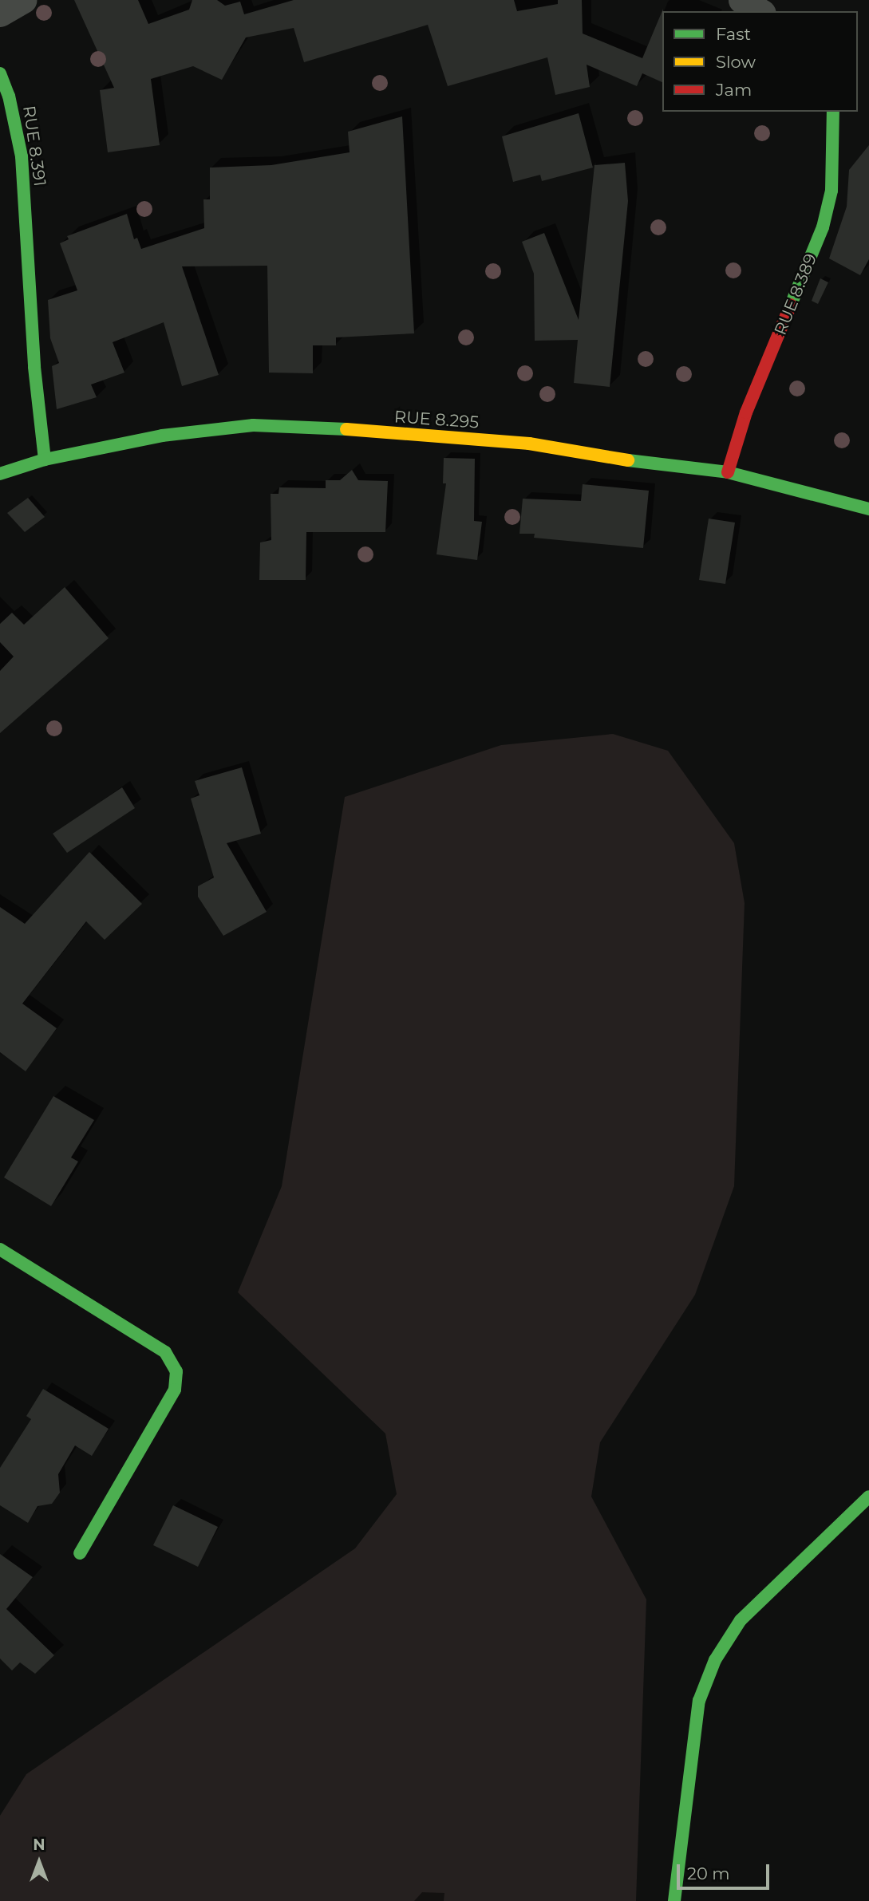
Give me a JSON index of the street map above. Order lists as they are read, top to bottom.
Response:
{
  "streets": {
    "street": ["RUE 8.391", "RUE 8.389", "RUE 8.295"]
  },
  "crossings": [
    ["RUE 8.391", "RUE 8.295"],
    ["RUE 8.389", "RUE 8.295"]
  ],
  "legend": ["Fast", "Slow", "Jam"],
  "scale_bar": "20 m",
  "north": "top"
}
